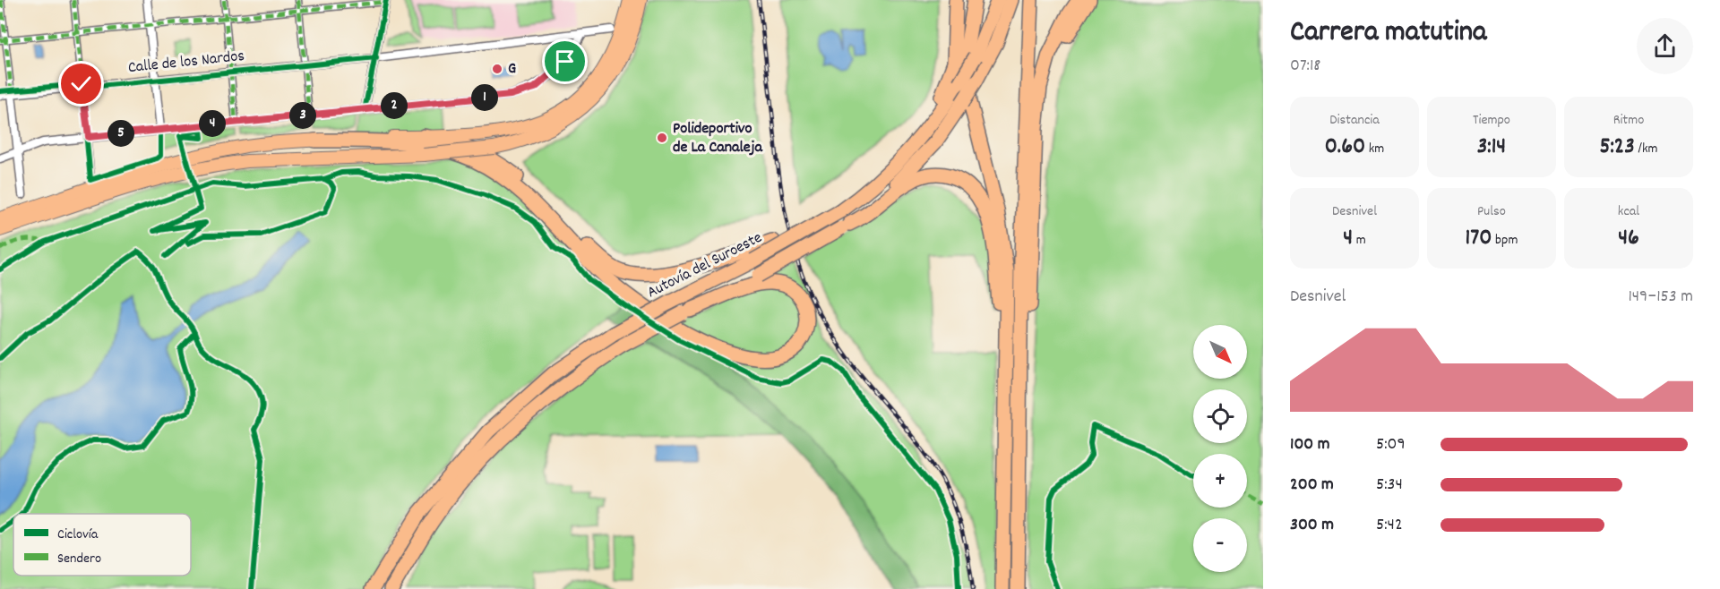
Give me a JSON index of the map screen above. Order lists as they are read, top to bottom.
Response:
{
  "streets": {
    "highway": ["Autovía del Suroeste"],
    "street": ["Calle de los Nardos"]
  },
  "places": ["G", "Polideportivo de La Canaleja"],
  "legend": ["Ciclovía", "Sendero"],
  "north": "bottom right",
  "page": {
    "heading": ["Carrera matutina", "07:18"],
    "pins": [
      "1",
      "2",
      "3",
      "4",
      "5"
    ],
    "stats": [
      ["Distancia", "0.60 km"],
      ["Tiempo", "3:14"],
      ["Ritmo", "5:23 /km"],
      ["Desnivel", "4 m"],
      ["Pulso", "170 bpm"],
      ["kcal", "46"]
    ],
    "chart": ["Desnivel", "149–153 m"],
    "map_buttons": ["+", "−"],
    "list": [
      {
        "name": "100 m",
        "note": "5:09"
      },
      {
        "name": "200 m",
        "note": "5:34"
      },
      {
        "name": "300 m",
        "note": "5:42"
      }
    ]
  }
}
